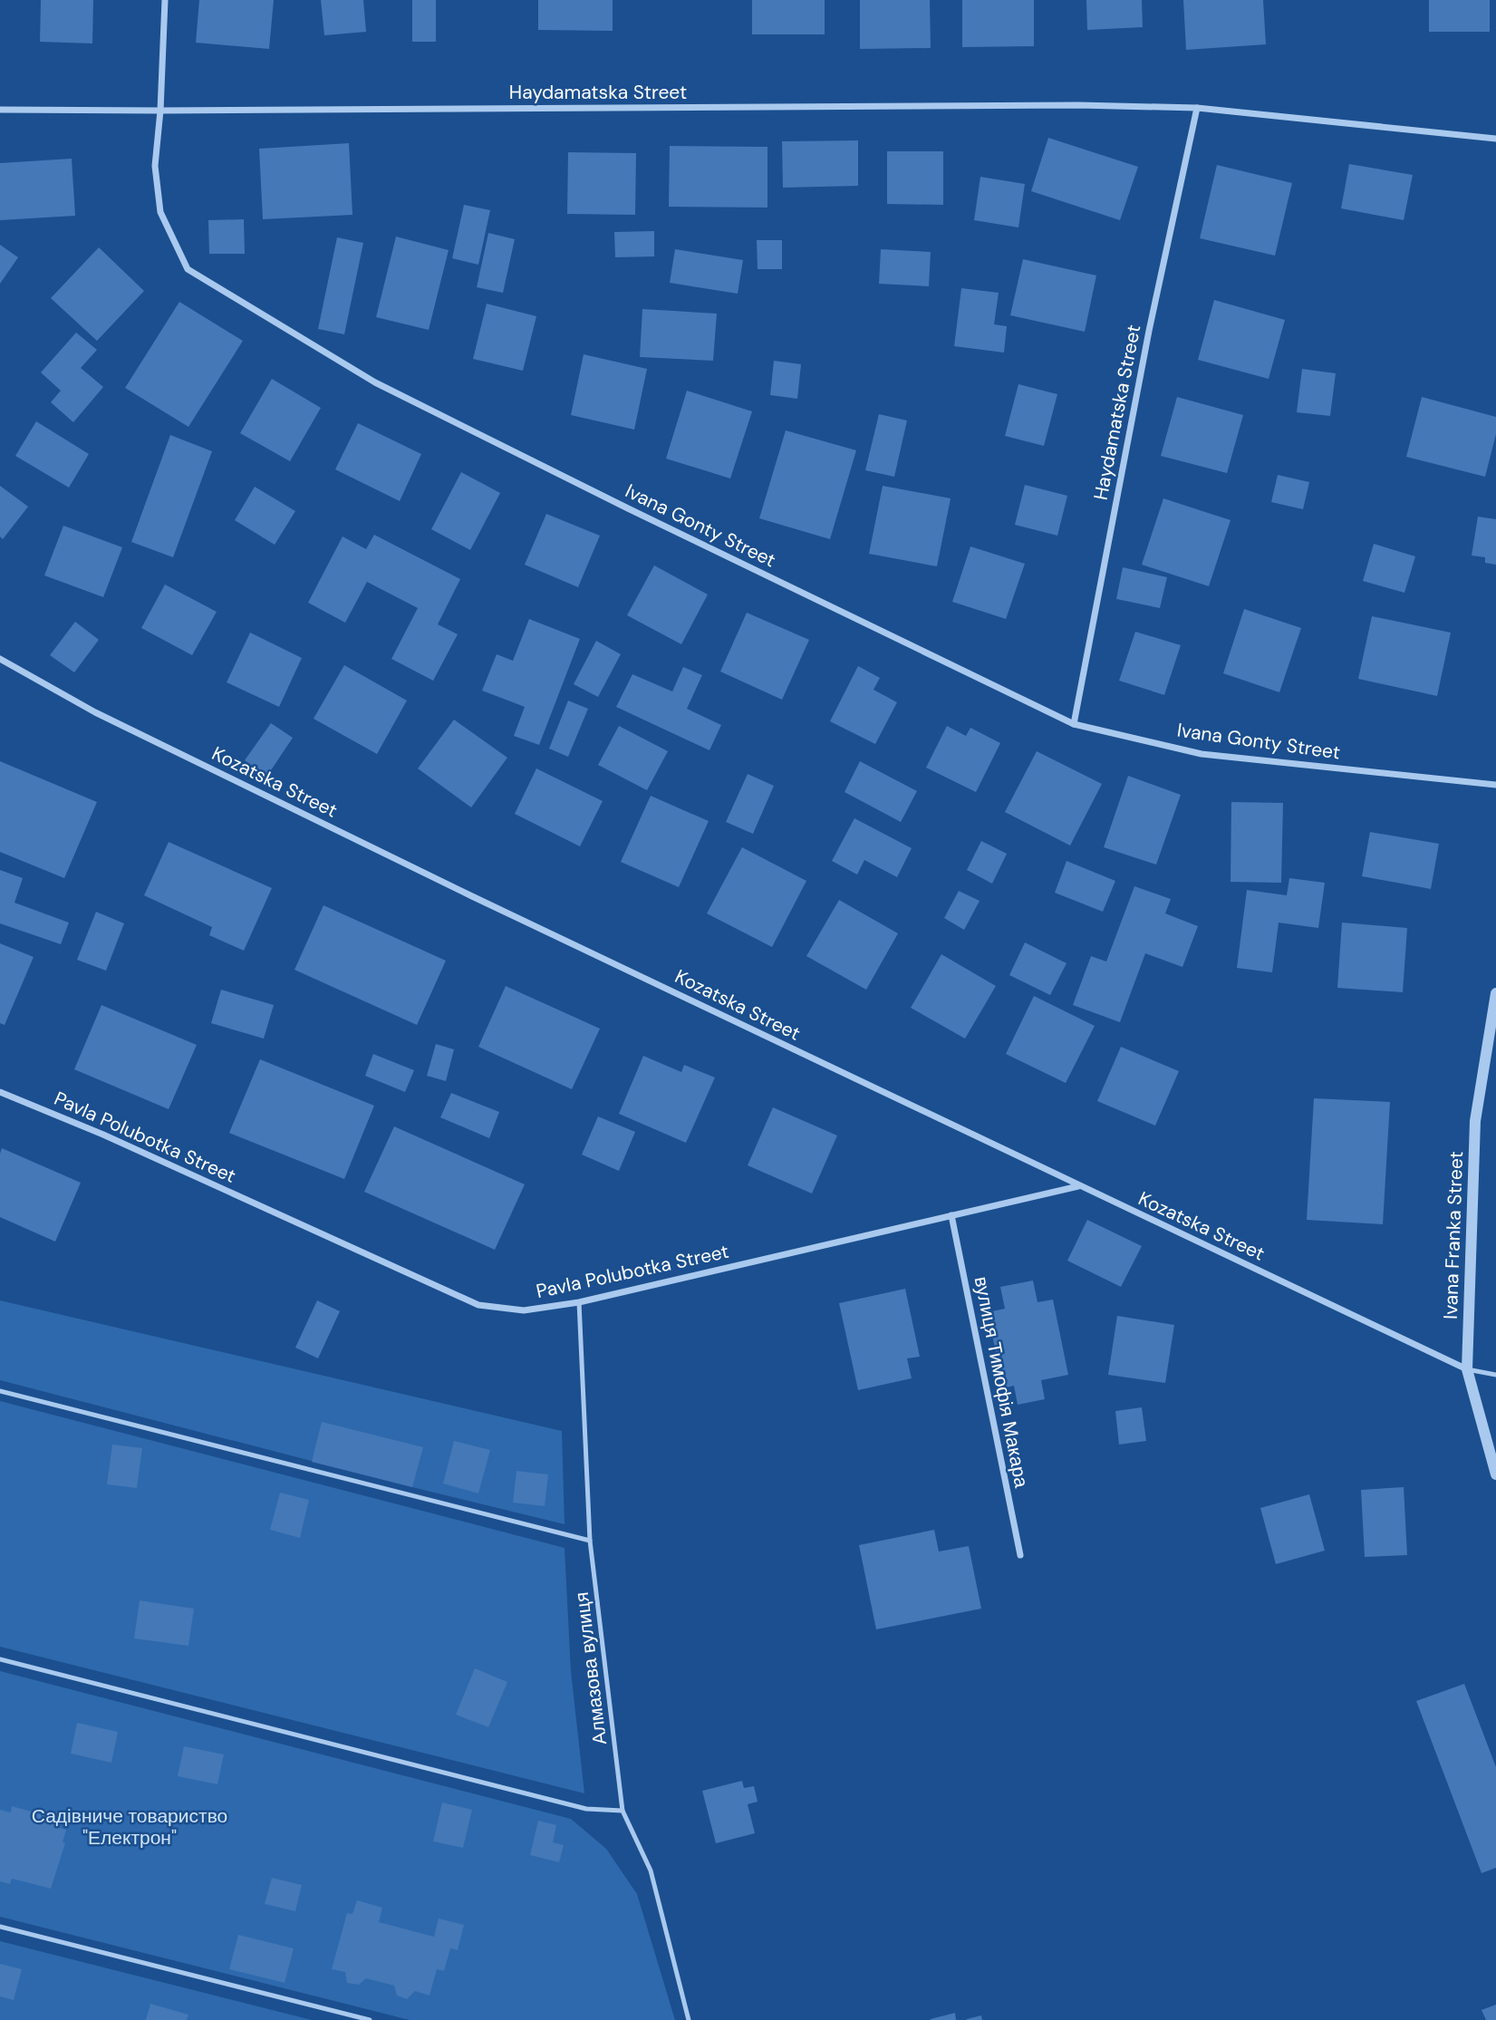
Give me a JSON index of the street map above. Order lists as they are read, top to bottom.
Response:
{
  "streets": {
    "street": [
      "Haydamatska Street",
      "Ivana Gonty Street",
      "Kozatska Street",
      "Pavla Polubotka Street",
      "Ivana Franka Street",
      "вулиця Тимофія Макара"
    ],
    "lane": ["Алмазова вулиця"]
  },
  "crossings": [
    ["Haydamatska Street", "Ivana Gonty Street"],
    ["Kozatska Street", "Pavla Polubotka Street"],
    ["Kozatska Street", "Ivana Franka Street"],
    ["Pavla Polubotka Street", "вулиця Тимофія Макара"],
    ["Pavla Polubotka Street", "Алмазова вулиця"]
  ],
  "parks": ["Садівниче товариство \"Електрон\""]
}
